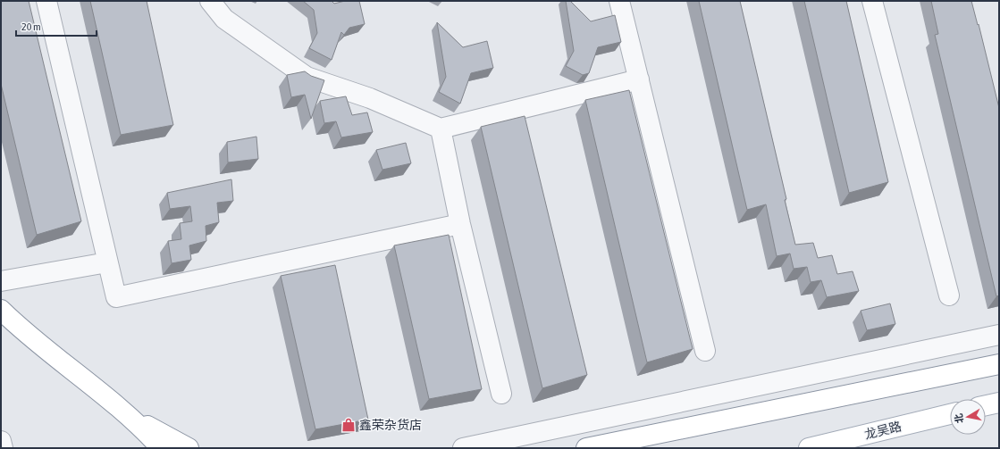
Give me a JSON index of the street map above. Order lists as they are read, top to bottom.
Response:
{
  "streets": {
    "main road": ["龙吴路"]
  },
  "places": {
    "shop": ["鑫荣杂货店"]
  },
  "scale_bar": "20 m",
  "north": "left"
}
